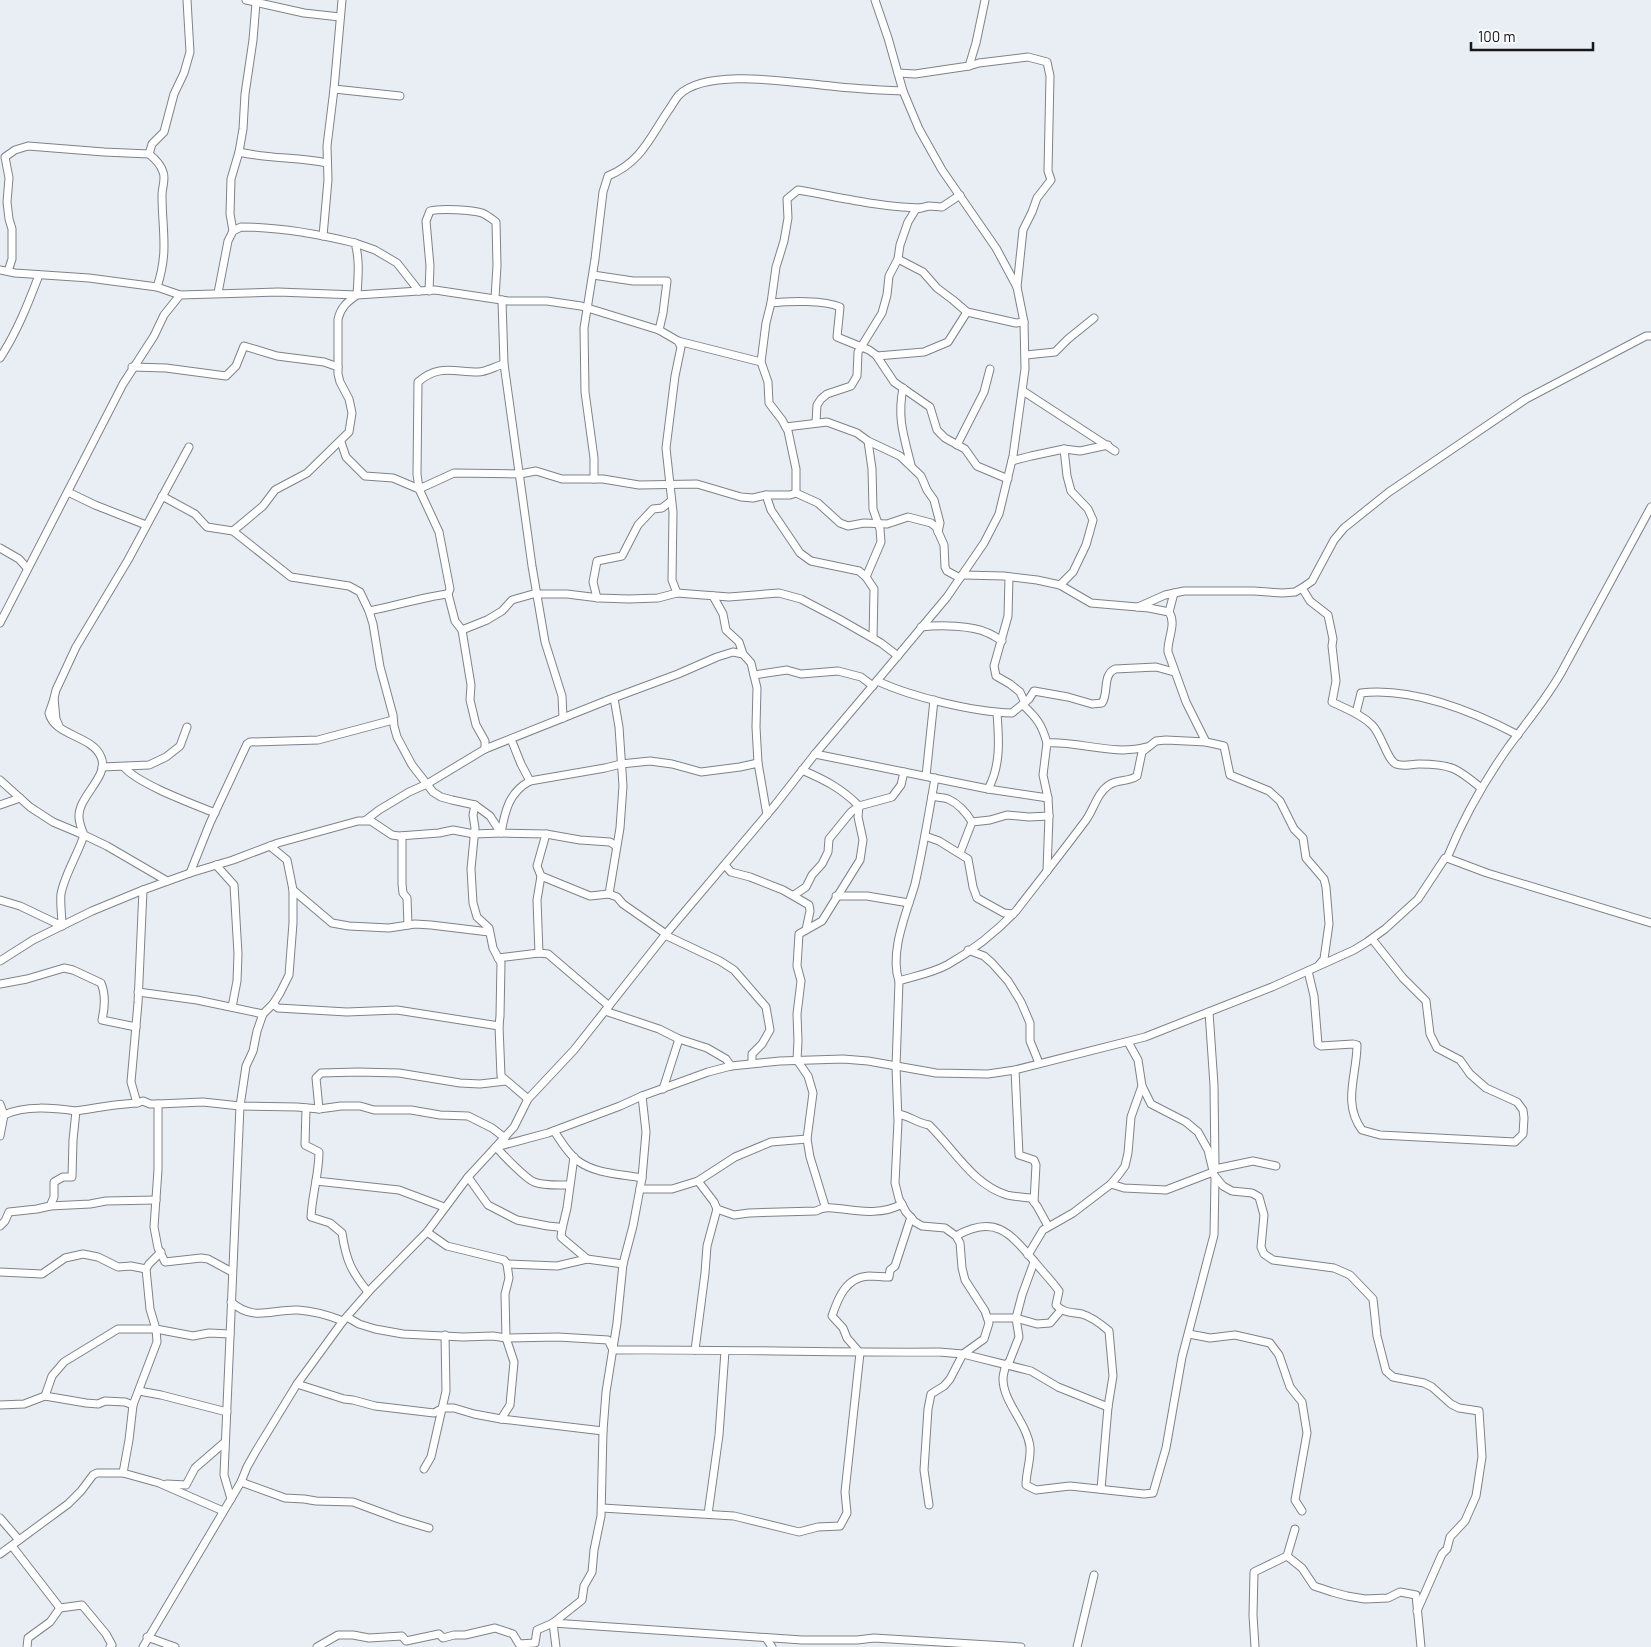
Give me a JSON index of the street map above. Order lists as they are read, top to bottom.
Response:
{
  "scale_bar": "100 m"
}
